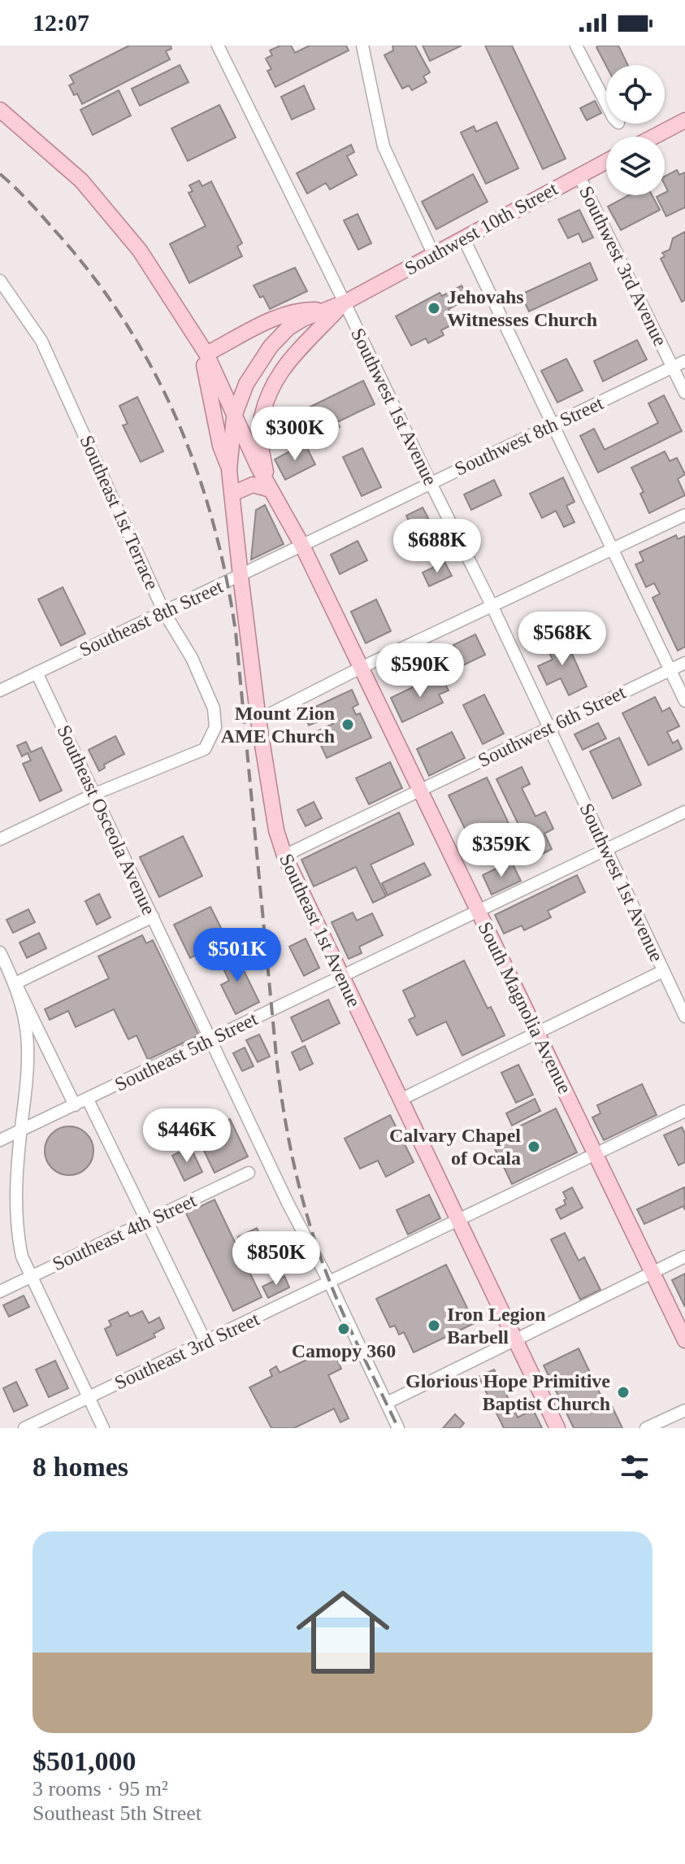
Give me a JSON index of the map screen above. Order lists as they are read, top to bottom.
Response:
{
  "streets": {
    "main road": ["Southwest 10th Street", "Southeast 1st Avenue", "South Magnolia Avenue"],
    "street": [
      "Southwest 3rd Avenue",
      "Southwest 1st Avenue",
      "Southwest 8th Street",
      "Southeast 1st Terrace",
      "Southeast 8th Street",
      "Southwest 6th Street",
      "Southeast Osceola Avenue",
      "Southeast 5th Street",
      "Southeast 4th Street",
      "Southeast 3rd Street"
    ]
  },
  "crossings": [
    ["Southwest 10th Street", "Southwest 3rd Avenue"],
    ["Southwest 10th Street", "Southwest 1st Avenue"],
    ["Southwest 10th Street", "Southeast 1st Avenue"],
    ["Southwest 10th Street", "South Magnolia Avenue"],
    ["Southwest 3rd Avenue", "Southwest 8th Street"],
    ["Southwest 1st Avenue", "Southwest 8th Street"],
    ["Southwest 1st Avenue", "Southwest 6th Street"],
    ["Southwest 1st Avenue", "Southeast 5th Street"],
    ["Southwest 8th Street", "Southeast 8th Street"],
    ["Southwest 8th Street", "South Magnolia Avenue"],
    ["Southeast 1st Terrace", "Southeast 8th Street"],
    ["Southeast 1st Terrace", "Southeast Osceola Avenue"],
    ["Southeast 8th Street", "Southeast Osceola Avenue"],
    ["Southeast 8th Street", "Southeast 1st Avenue"],
    ["Southeast 8th Street", "South Magnolia Avenue"],
    ["Southwest 6th Street", "Southeast 1st Avenue"],
    ["Southwest 6th Street", "South Magnolia Avenue"],
    ["Southeast Osceola Avenue", "Southeast 5th Street"],
    ["Southeast Osceola Avenue", "Southeast 3rd Street"],
    ["Southeast 1st Avenue", "South Magnolia Avenue"],
    ["Southeast 1st Avenue", "Southeast 5th Street"],
    ["Southeast 1st Avenue", "Southeast 3rd Street"],
    ["South Magnolia Avenue", "Southeast 5th Street"],
    ["South Magnolia Avenue", "Southeast 3rd Street"]
  ],
  "places": [
    "Jehovahs Witnesses Church",
    "Mount Zion AME Church",
    "Calvary Chapel of Ocala",
    "Iron Legion Barbell",
    "Camopy 360",
    "Glorious Hope Primitive Baptist Church"
  ],
  "page": {
    "status": "12:07",
    "price": [
      "$300K",
      "$688K",
      "$568K",
      "$590K",
      "$359K",
      "$501K",
      "$446K",
      "$850K"
    ],
    "heading": "8 homes",
    "list": [
      {
        "name": "$501,000",
        "note": "3 rooms · 95 m² · Southeast 5th Street"
      }
    ]
  }
}
